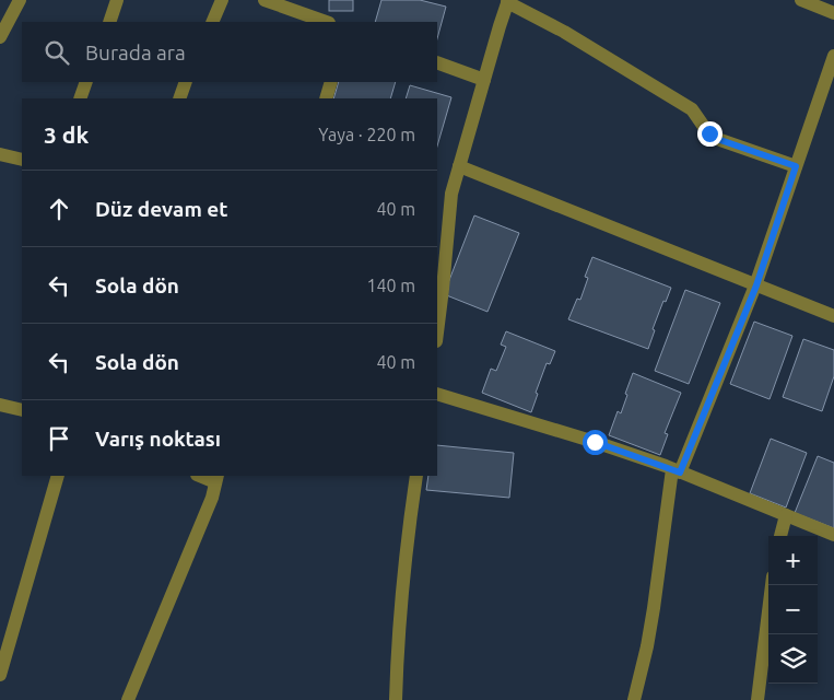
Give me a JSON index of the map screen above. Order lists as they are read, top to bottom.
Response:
{
  "page": {
    "search": "Burada ara",
    "heading": ["3 dk", "Yaya · 220 m"],
    "list": [
      ["Düz devam et", "40 m"],
      ["Sola dön", "140 m"],
      ["Sola dön", "40 m"],
      "Varış noktası"
    ],
    "map_buttons": ["+", "−"]
  }
}
